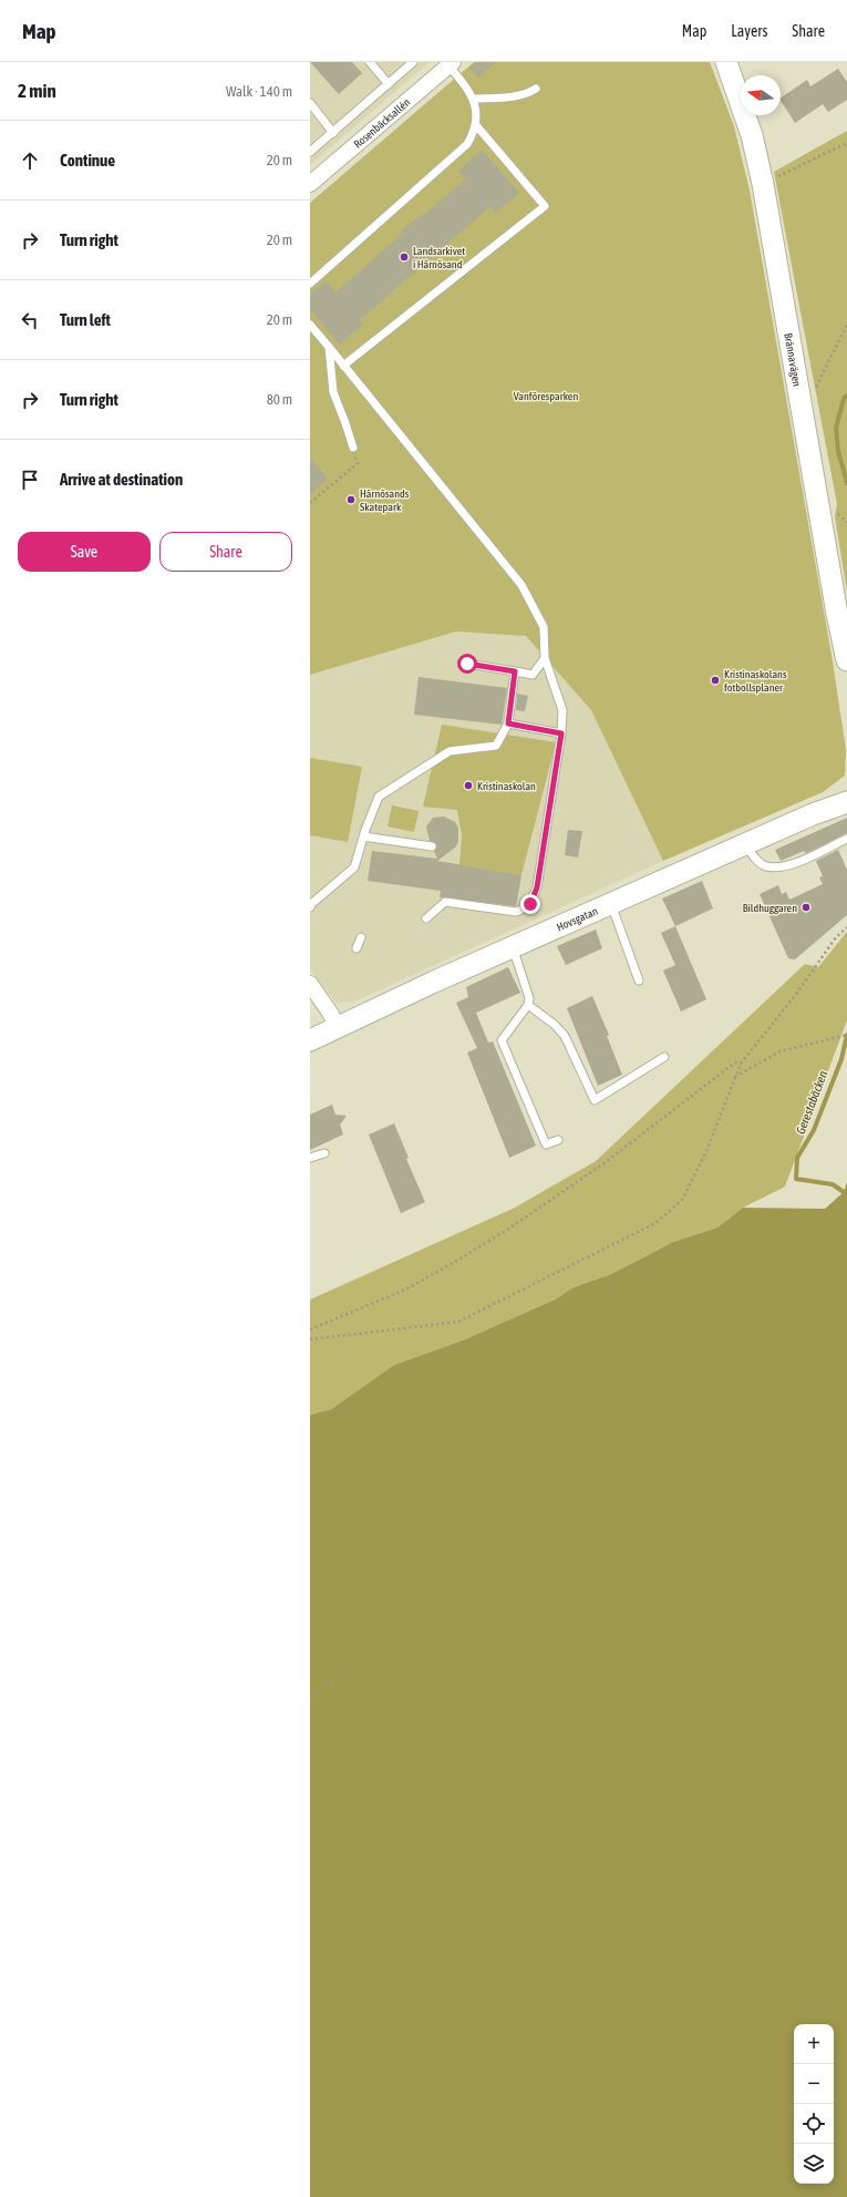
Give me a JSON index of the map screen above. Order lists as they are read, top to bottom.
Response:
{
  "streets": {
    "street": ["Rosenbäcksallén", "Brännavägen", "Hovsgatan"]
  },
  "water": ["Gerestabäcken"],
  "parks": ["Vanföresparken"],
  "places": [
    "Landsarkivet i Härnösand",
    "Härnösands Skatepark",
    "Kristinaskolans fotbollsplaner",
    "Kristinaskolan",
    "Bildhuggaren"
  ],
  "north": "left",
  "page": {
    "header": "Map",
    "nav": ["Map", "Layers", "Share"],
    "heading": ["2 min", "Walk · 140 m"],
    "list": [
      ["Continue", "20 m"],
      ["Turn right", "20 m"],
      ["Turn left", "20 m"],
      ["Turn right", "80 m"],
      "Arrive at destination"
    ],
    "buttons": ["Save", "Share"],
    "map_buttons": ["+", "−"]
  }
}
